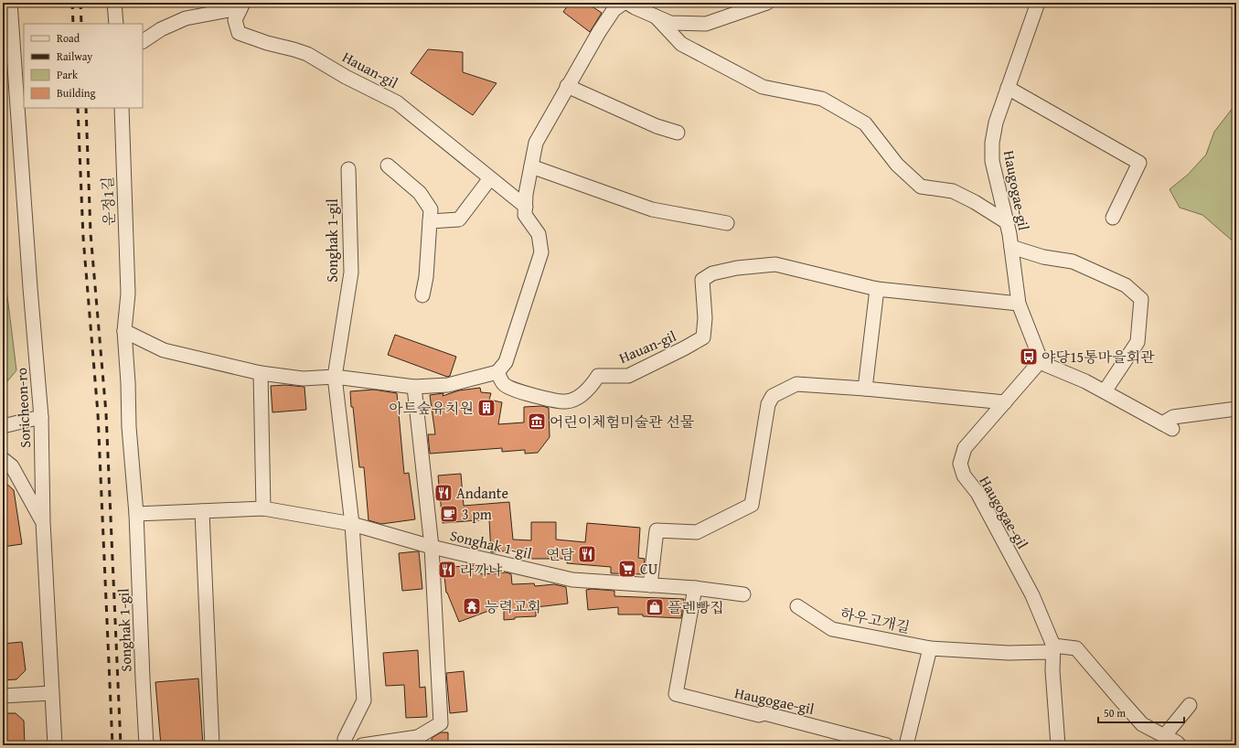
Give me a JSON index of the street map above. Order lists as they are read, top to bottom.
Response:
{
  "streets": {
    "street": [
      "Hauan-gil",
      "Haugogae-gil",
      "운정1길",
      "Songhak 1-gil",
      "Soricheon-ro",
      "하우고개길"
    ]
  },
  "crossings": [
    ["Haugogae-gil", "Songhak 1-gil"],
    ["Haugogae-gil", "하우고개길"],
    ["운정1길", "Songhak 1-gil"]
  ],
  "places": {
    "bus stop": ["야당15통마을회관"],
    "building": ["아트숲유치원"],
    "museum": ["어린이체험미술관 선물"],
    "restaurant": ["Andante", "연담", "라까냐"],
    "cafe": ["3 pm"],
    "supermarket": ["CU"],
    "temple": ["능력교회"],
    "shop": ["플렌빵집"]
  },
  "legend": [
    "Road",
    "Railway",
    "Park",
    "Building"
  ],
  "scale_bar": "50 m"
}
